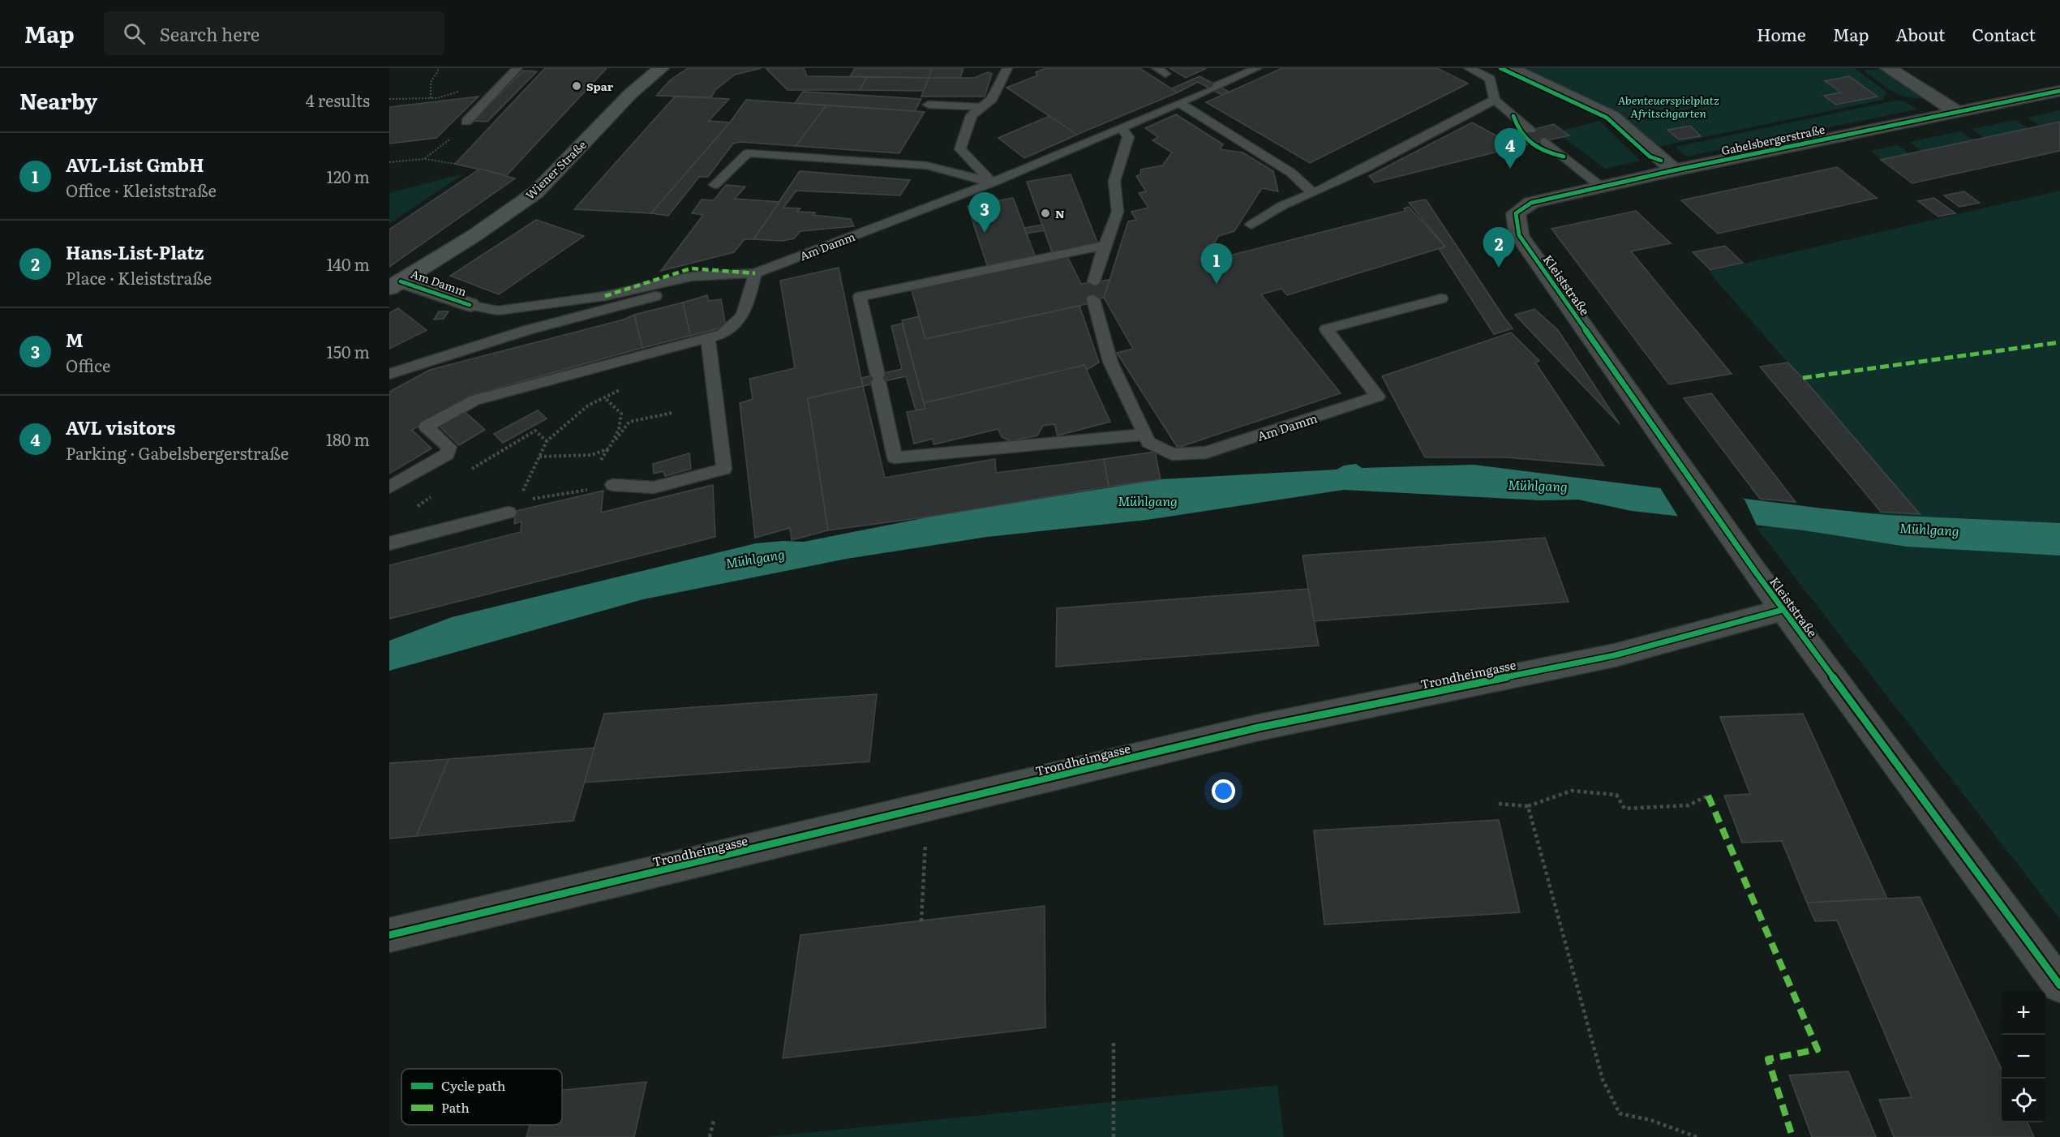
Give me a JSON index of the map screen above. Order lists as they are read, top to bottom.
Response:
{
  "streets": {
    "main road": ["Wiener Straße"],
    "street": [
      "Gabelsbergerstraße",
      "Am Damm",
      "Kleiststraße",
      "Trondheimgasse"
    ]
  },
  "crossings": [
    ["Gabelsbergerstraße", "Kleiststraße"],
    ["Wiener Straße", "Am Damm"],
    ["Kleiststraße", "Trondheimgasse"]
  ],
  "water": ["Mühlgang"],
  "parks": ["Abenteuerspielplatz Afritschgarten"],
  "places": ["Spar", "N"],
  "legend": ["Cycle path", "Path"],
  "page": {
    "header": "Map",
    "search": "Search here",
    "nav": [
      "Home",
      "Map",
      "About",
      "Contact"
    ],
    "heading": ["Nearby", "4 results"],
    "pins": [
      "4",
      "3",
      "2",
      "1"
    ],
    "list": [
      {
        "mark": "1",
        "name": "AVL-List GmbH",
        "note": "Office · Kleiststraße",
        "value": "120 m"
      },
      {
        "mark": "2",
        "name": "Hans-List-Platz",
        "note": "Place · Kleiststraße",
        "value": "140 m"
      },
      {
        "mark": "3",
        "name": "M",
        "note": "Office",
        "value": "150 m"
      },
      {
        "mark": "4",
        "name": "AVL visitors",
        "note": "Parking · Gabelsbergerstraße",
        "value": "180 m"
      }
    ],
    "map_buttons": ["+", "−"]
  }
}
